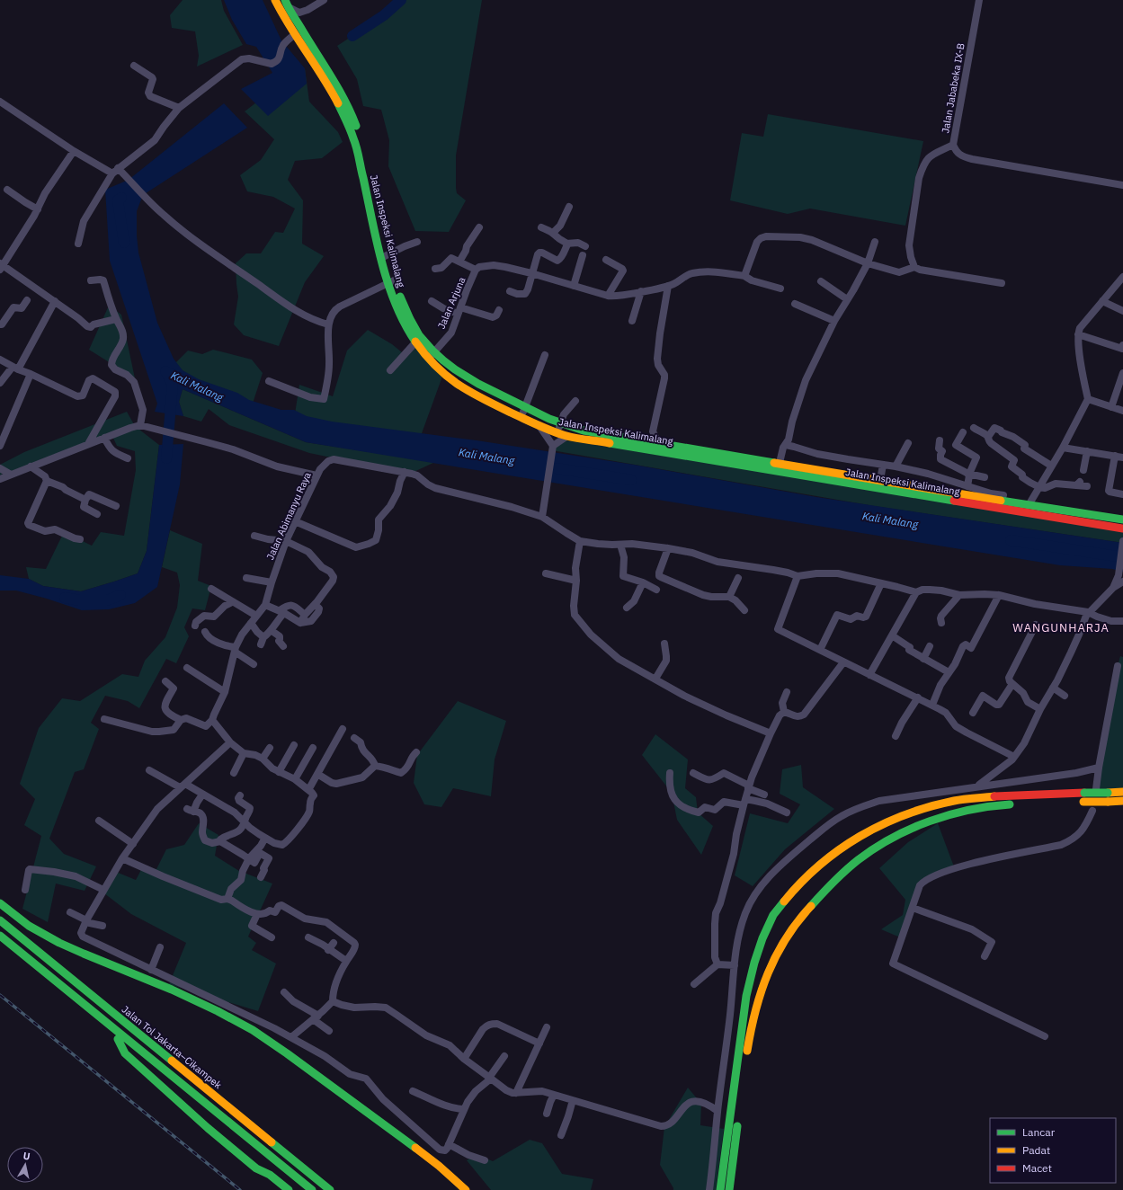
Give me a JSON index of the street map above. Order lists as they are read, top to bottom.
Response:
{
  "streets": {
    "main road": ["Jalan Inspeksi Kalimalang", "Jalan Tol Jakarta–Cikampek"],
    "street": ["Jalan Jababeka IX-B", "Jalan Arjuna", "Jalan Abimanyu Raya"]
  },
  "crossings": [
    ["Jalan Inspeksi Kalimalang", "Jalan Arjuna"]
  ],
  "districts": ["WANGUNHARJA"],
  "water": ["Kali Malang"],
  "legend": ["Lancar", "Padat", "Macet"],
  "north": "top"
}
